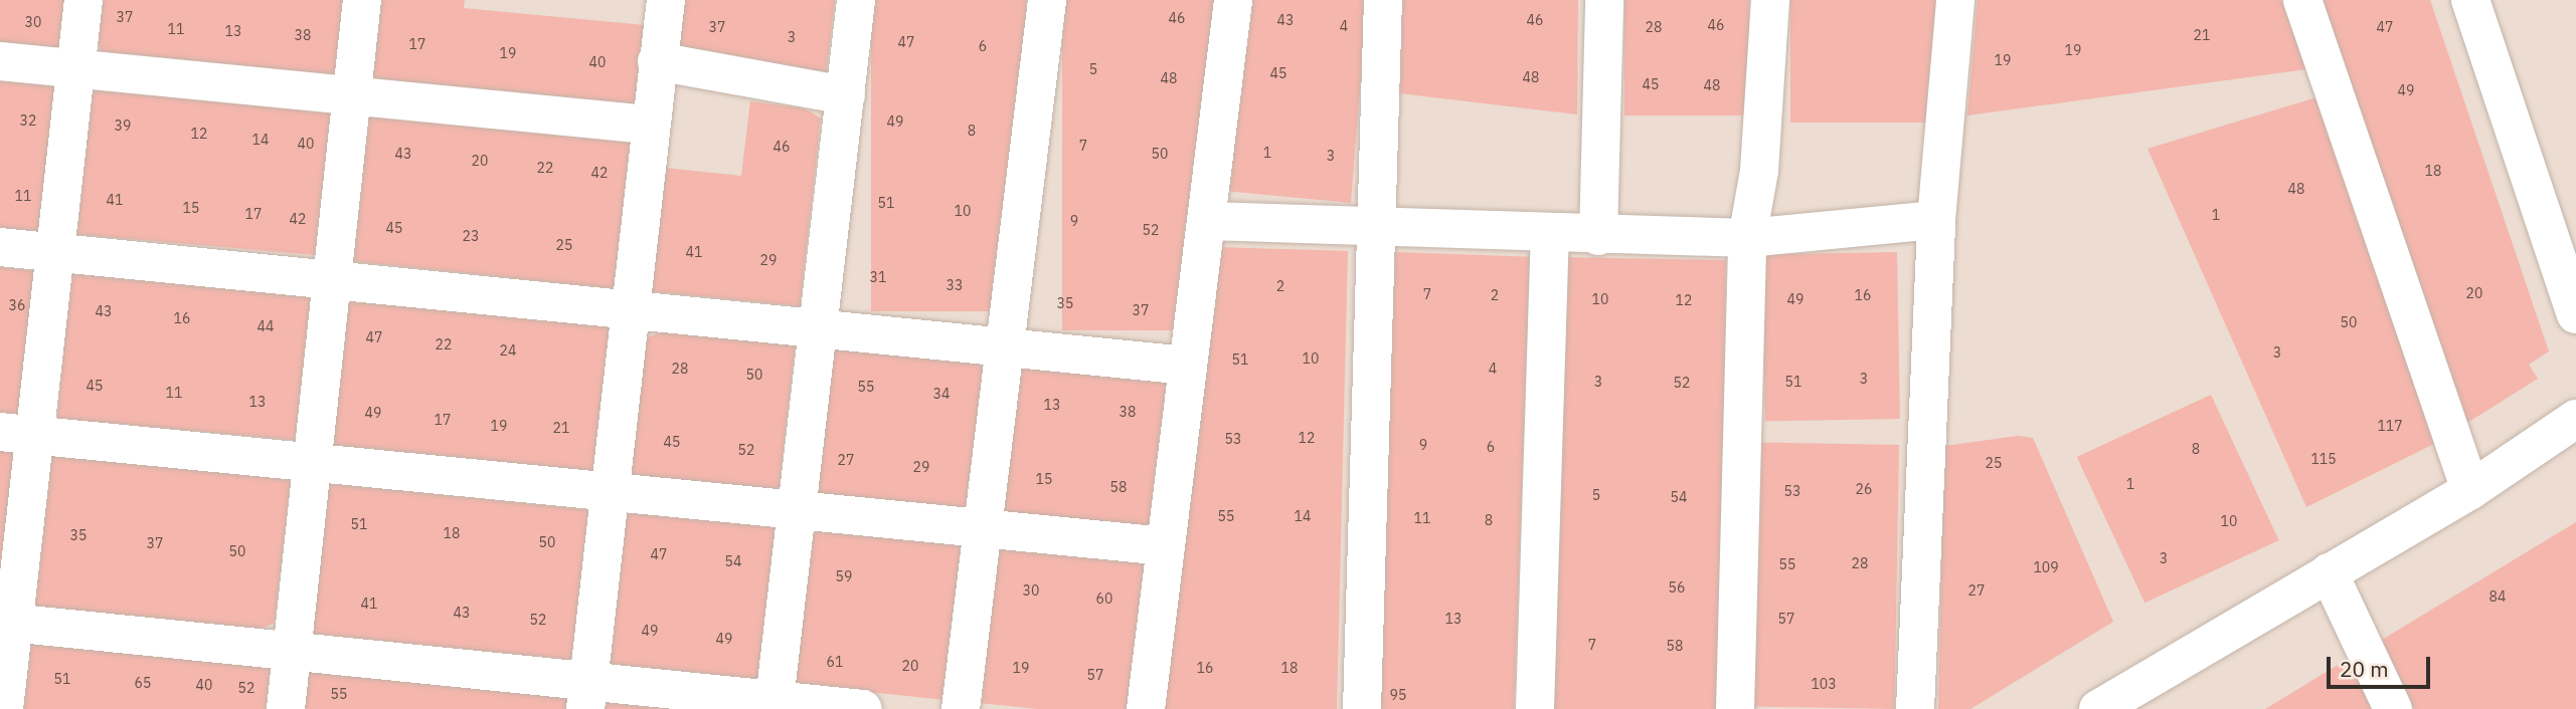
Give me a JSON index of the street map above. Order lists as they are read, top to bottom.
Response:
{
  "house_numbers": [
    "37",
    "46",
    "43",
    "46",
    "30",
    "46",
    "4",
    "37",
    "28",
    "47",
    "11",
    "13",
    "38",
    "21",
    "3",
    "47",
    "17",
    "6",
    "19",
    "19",
    "19",
    "40",
    "5",
    "45",
    "48",
    "48",
    "45",
    "48",
    "49",
    "32",
    "49",
    "39",
    "8",
    "12",
    "14",
    "40",
    "7",
    "46",
    "1",
    "43",
    "50",
    "3",
    "20",
    "22",
    "18",
    "42",
    "48",
    "11",
    "41",
    "51",
    "15",
    "10",
    "17",
    "1",
    "42",
    "9",
    "45",
    "52",
    "23",
    "25",
    "41",
    "29",
    "31",
    "33",
    "2",
    "20",
    "7",
    "2",
    "16",
    "10",
    "49",
    "12",
    "35",
    "36",
    "37",
    "43",
    "16",
    "50",
    "44",
    "47",
    "22",
    "24",
    "3",
    "10",
    "51",
    "28",
    "4",
    "50",
    "3",
    "3",
    "51",
    "52",
    "45",
    "55",
    "11",
    "34",
    "13",
    "13",
    "38",
    "49",
    "17",
    "19",
    "117",
    "21",
    "12",
    "53",
    "45",
    "9",
    "6",
    "8",
    "52",
    "115",
    "27",
    "25",
    "29",
    "15",
    "1",
    "58",
    "26",
    "53",
    "5",
    "54",
    "55",
    "14",
    "11",
    "8",
    "10",
    "51",
    "18",
    "35",
    "50",
    "37",
    "50",
    "47",
    "3",
    "54",
    "28",
    "55",
    "109",
    "59",
    "56",
    "30",
    "27",
    "84",
    "60",
    "41",
    "43",
    "13",
    "57",
    "52",
    "49",
    "49",
    "7",
    "58",
    "61",
    "20",
    "19",
    "16",
    "18",
    "57",
    "51",
    "65",
    "103",
    "40",
    "52",
    "55",
    "95"
  ],
  "scale_bar": "20 m"
}
